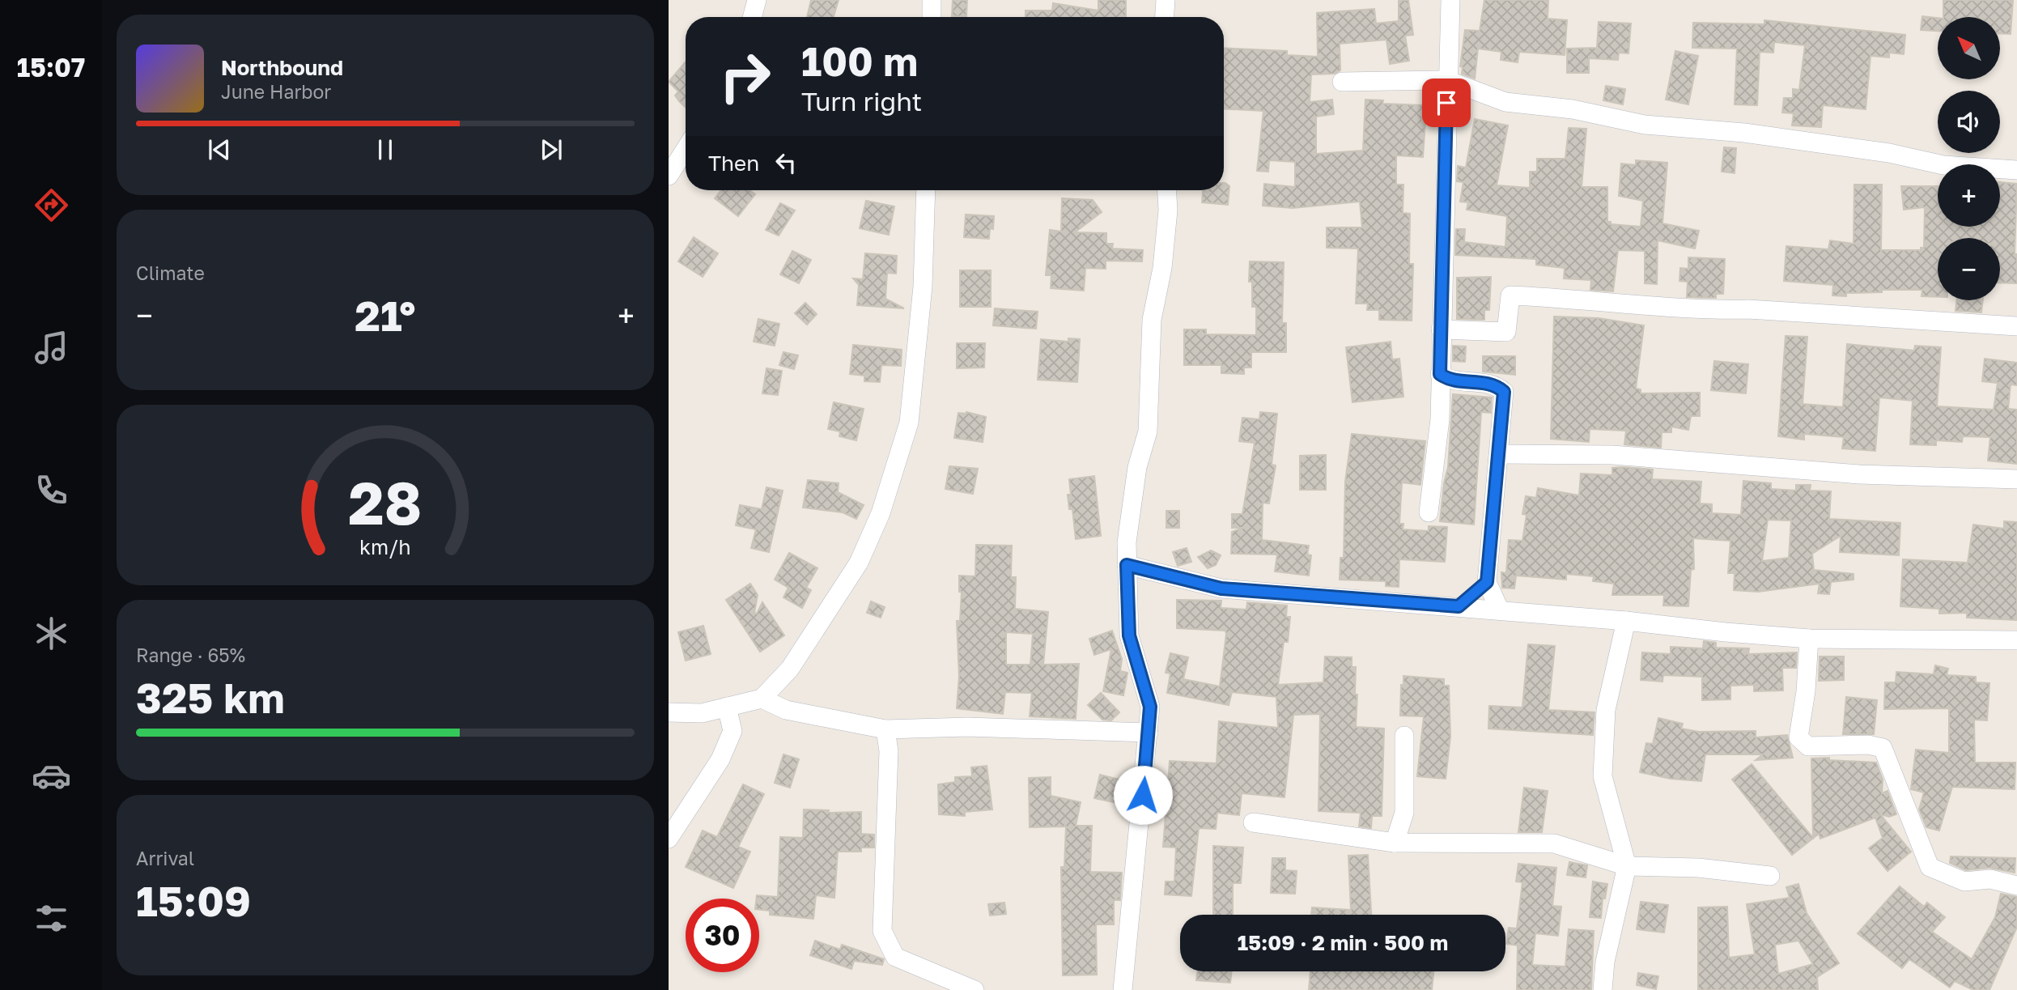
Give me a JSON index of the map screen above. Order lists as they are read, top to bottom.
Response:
{
  "north": "top left",
  "page": {
    "tabs": "15:07",
    "map_buttons": ["+", "−"],
    "turn": ["100 m", "Turn right"],
    "song": ["Northbound", "June Harbor"],
    "then": "Then",
    "tile": [
      "Climate",
      ["Range · 65%", "325 km"],
      ["Arrival", "15:09"]
    ],
    "heat": ["−", "21°", "+"],
    "limit": "30",
    "trip": "15:09 · 2 min · 500 m",
    "gauge": ["28", "km/h"]
  }
}
